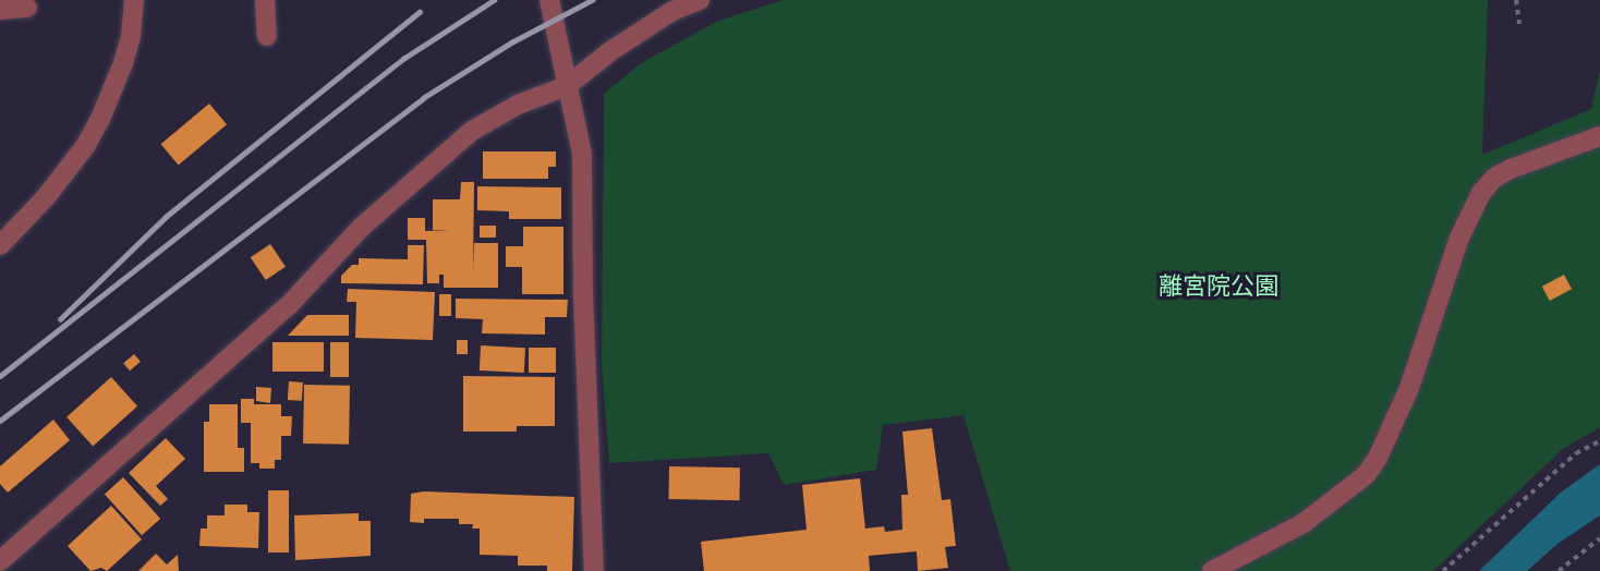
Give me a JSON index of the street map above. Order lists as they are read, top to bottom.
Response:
{
  "parks": ["離宮院公園"]
}
